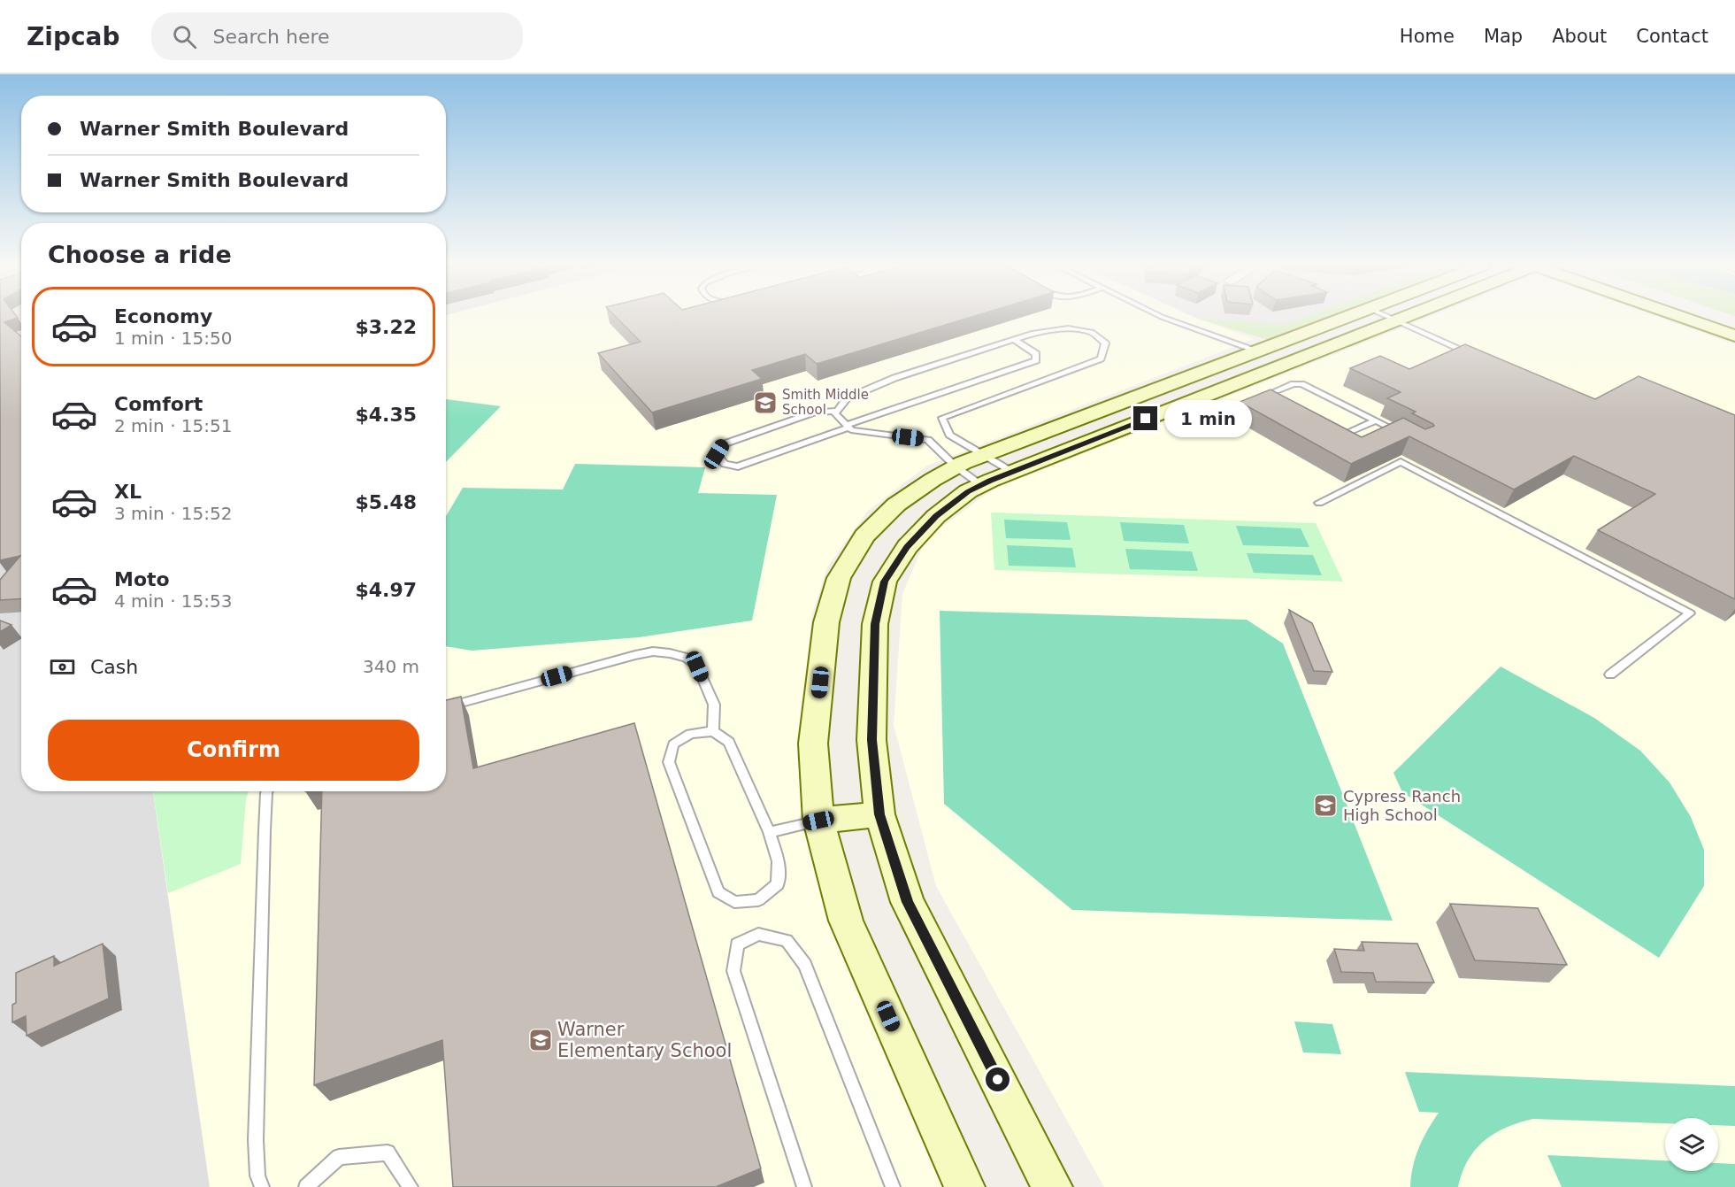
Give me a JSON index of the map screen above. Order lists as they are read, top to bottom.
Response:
{
  "places": {
    "school or university": ["Smith Middle School", "Cypress Ranch High School", "Warner Elementary School"]
  },
  "page": {
    "header": "Zipcab",
    "search": "Search here",
    "nav": [
      "Home",
      "Map",
      "About",
      "Contact"
    ],
    "banner": ["Warner Smith Boulevard", "Warner Smith Boulevard"],
    "heading": "Choose a ride",
    "list": [
      {
        "name": "Economy",
        "note": "1 min · 15:50",
        "value": "$3.22"
      },
      {
        "name": "Comfort",
        "note": "2 min · 15:51",
        "value": "$4.35"
      },
      {
        "name": "XL",
        "note": "3 min · 15:52",
        "value": "$5.48"
      },
      {
        "name": "Moto",
        "note": "4 min · 15:53",
        "value": "$4.97"
      }
    ],
    "bubble": "1 min",
    "pay": ["Cash", "340 m"],
    "buttons": "Confirm"
  }
}
